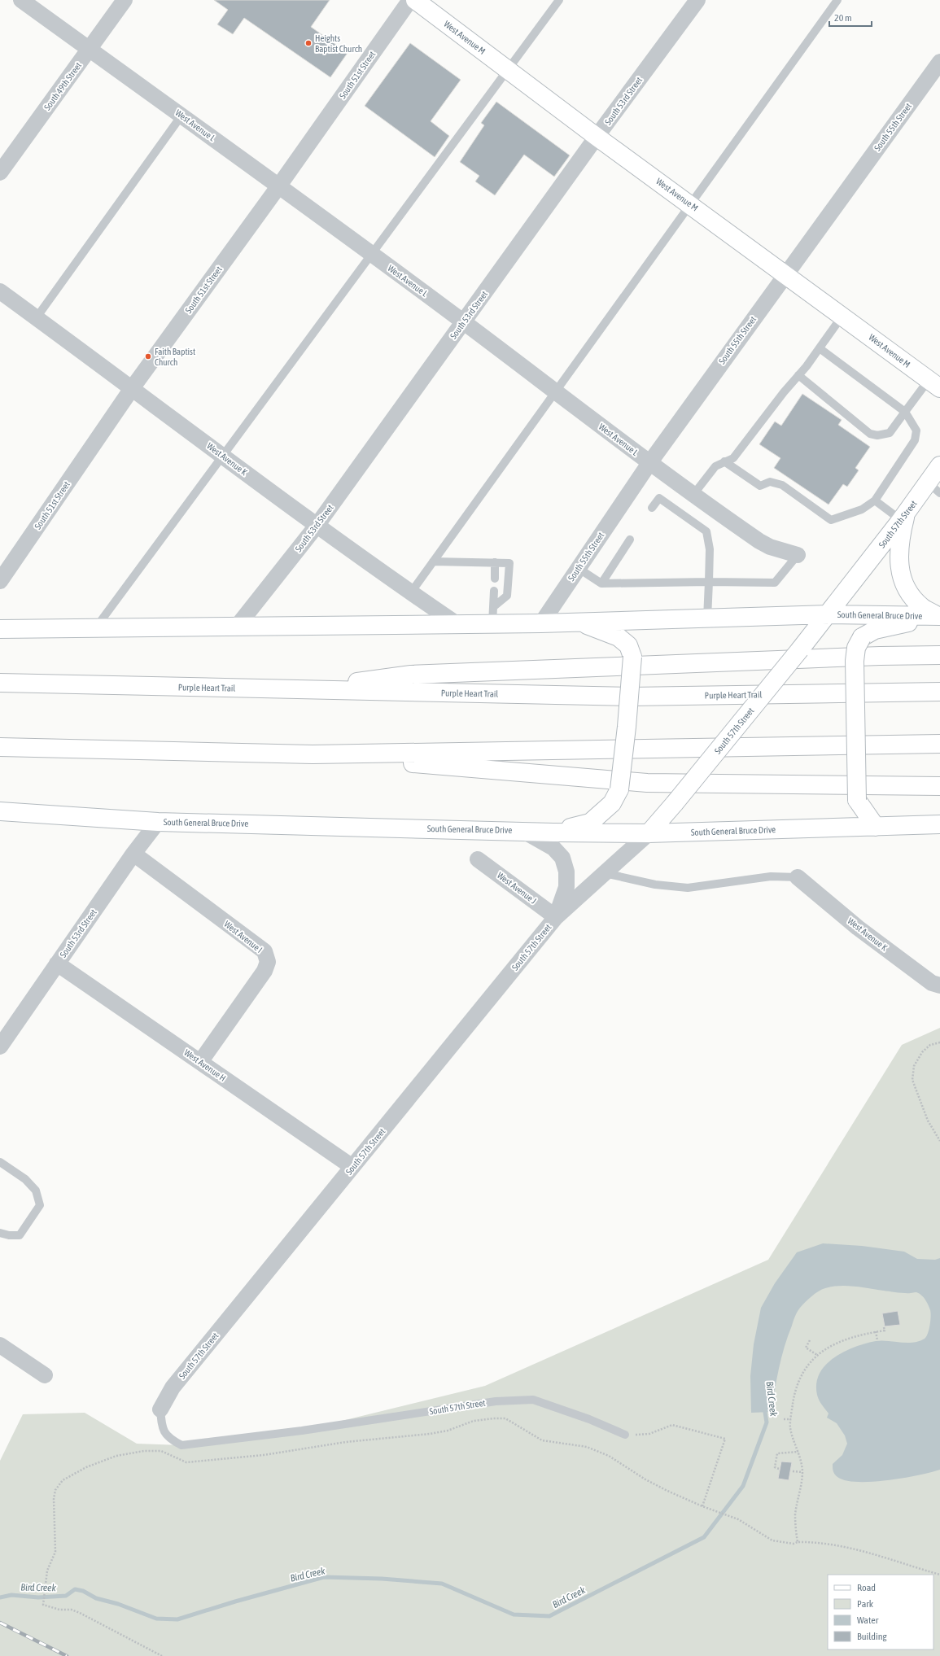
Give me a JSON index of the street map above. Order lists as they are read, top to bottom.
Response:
{
  "streets": {
    "main road": [
      "West Avenue M",
      "South 57th Street",
      "South General Bruce Drive",
      "Purple Heart Trail"
    ],
    "street": [
      "South 51st Street",
      "South 49th Street",
      "South 53rd Street",
      "West Avenue L",
      "South 55th Street",
      "West Avenue K",
      "West Avenue J",
      "West Avenue I",
      "West Avenue H"
    ]
  },
  "crossings": [
    ["West Avenue M", "South 53rd Street"],
    ["West Avenue M", "South 55th Street"],
    ["South 51st Street", "West Avenue L"],
    ["South 51st Street", "West Avenue K"],
    ["South 49th Street", "West Avenue L"],
    ["South 53rd Street", "West Avenue L"],
    ["South 53rd Street", "West Avenue K"],
    ["South 53rd Street", "South General Bruce Drive"],
    ["South 53rd Street", "West Avenue I"],
    ["South 53rd Street", "West Avenue H"],
    ["West Avenue L", "South 55th Street"],
    ["South 55th Street", "South General Bruce Drive"],
    ["West Avenue K", "South General Bruce Drive"],
    ["South 57th Street", "South General Bruce Drive"],
    ["South 57th Street", "West Avenue J"],
    ["South 57th Street", "West Avenue H"],
    ["West Avenue I", "West Avenue H"]
  ],
  "water": ["Bird Creek"],
  "places": ["Heights Baptist Church", "Faith Baptist Church"],
  "legend": [
    "Road",
    "Park",
    "Water",
    "Building"
  ],
  "scale_bar": "20 m"
}
